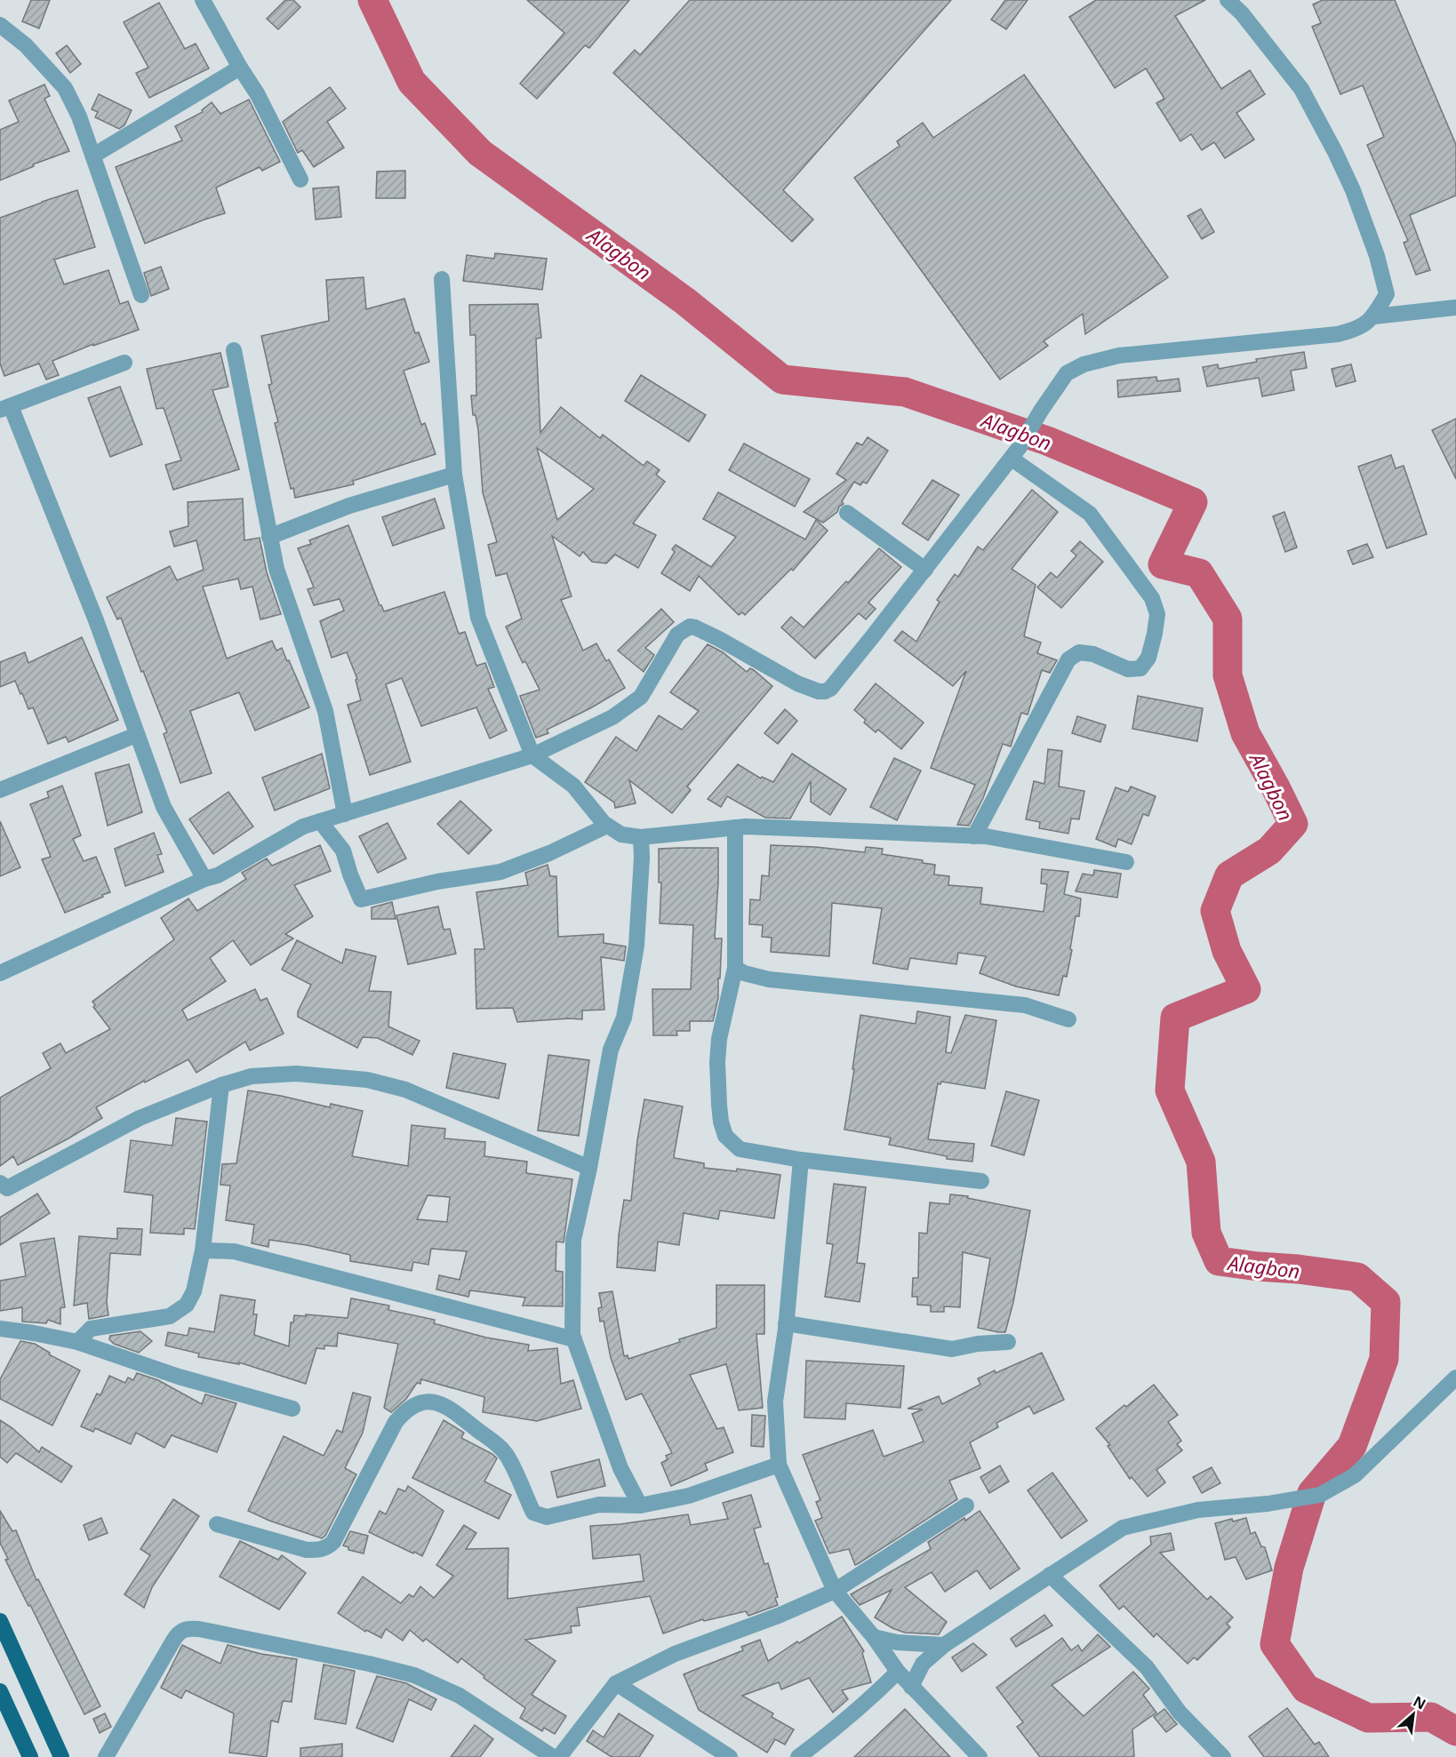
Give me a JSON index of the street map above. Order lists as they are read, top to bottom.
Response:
{
  "water": ["Alagbon"],
  "north": "top right"
}
